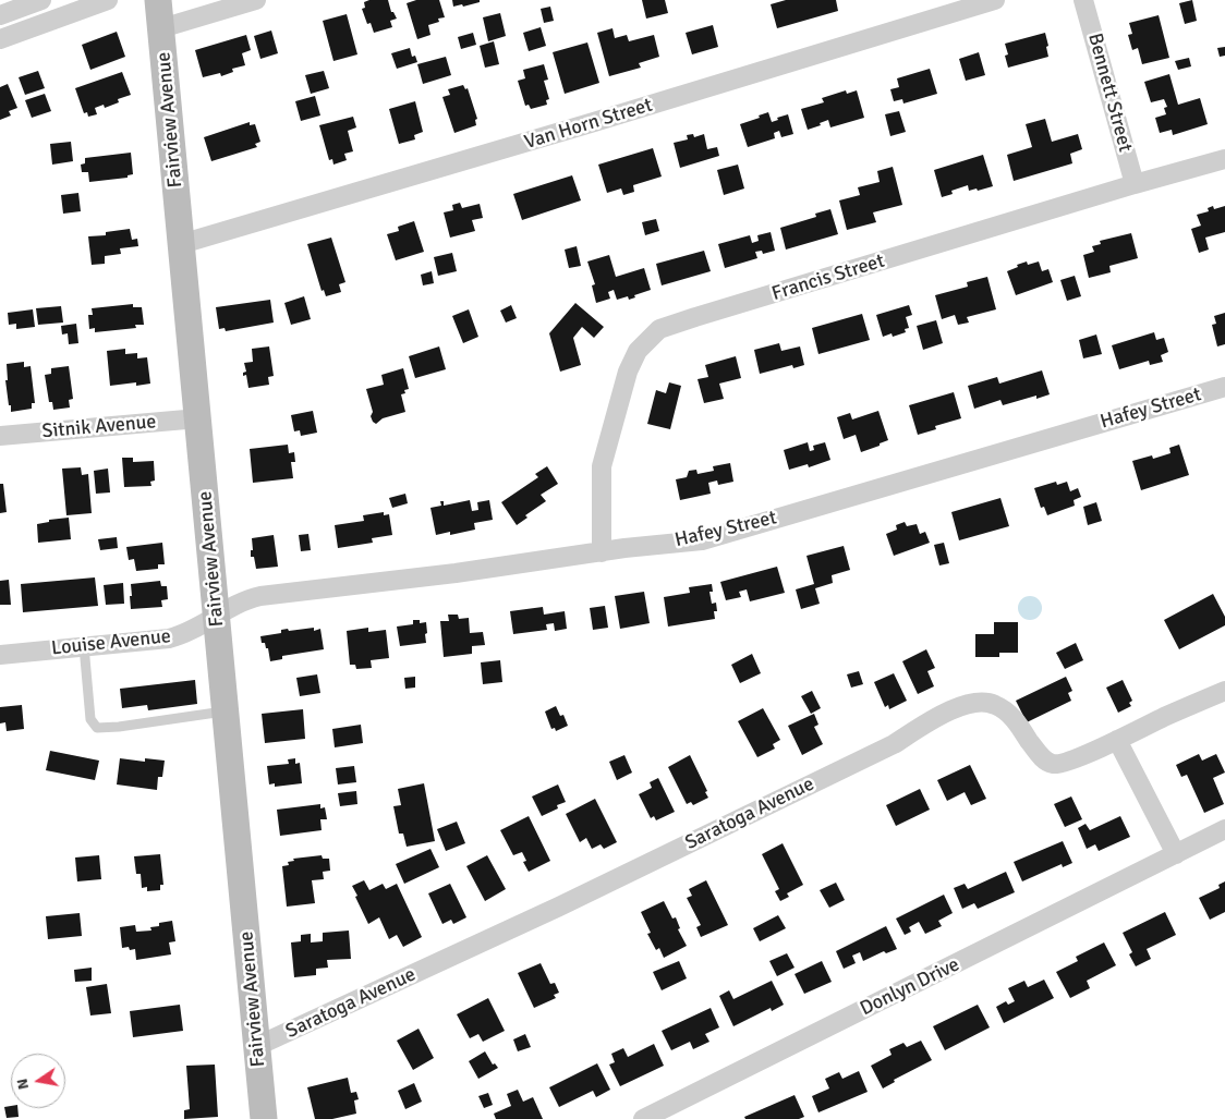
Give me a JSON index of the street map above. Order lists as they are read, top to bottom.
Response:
{
  "streets": {
    "main road": ["Fairview Avenue"],
    "street": [
      "Bennett Street",
      "Van Horn Street",
      "Francis Street",
      "Hafey Street",
      "Sitnik Avenue",
      "Louise Avenue",
      "Saratoga Avenue",
      "Donlyn Drive"
    ]
  },
  "crossings": [
    ["Bennett Street", "Francis Street"],
    ["Fairview Avenue", "Van Horn Street"],
    ["Fairview Avenue", "Hafey Street"],
    ["Fairview Avenue", "Sitnik Avenue"],
    ["Fairview Avenue", "Louise Avenue"],
    ["Fairview Avenue", "Saratoga Avenue"],
    ["Francis Street", "Hafey Street"],
    ["Hafey Street", "Louise Avenue"]
  ],
  "north": "left"
}
